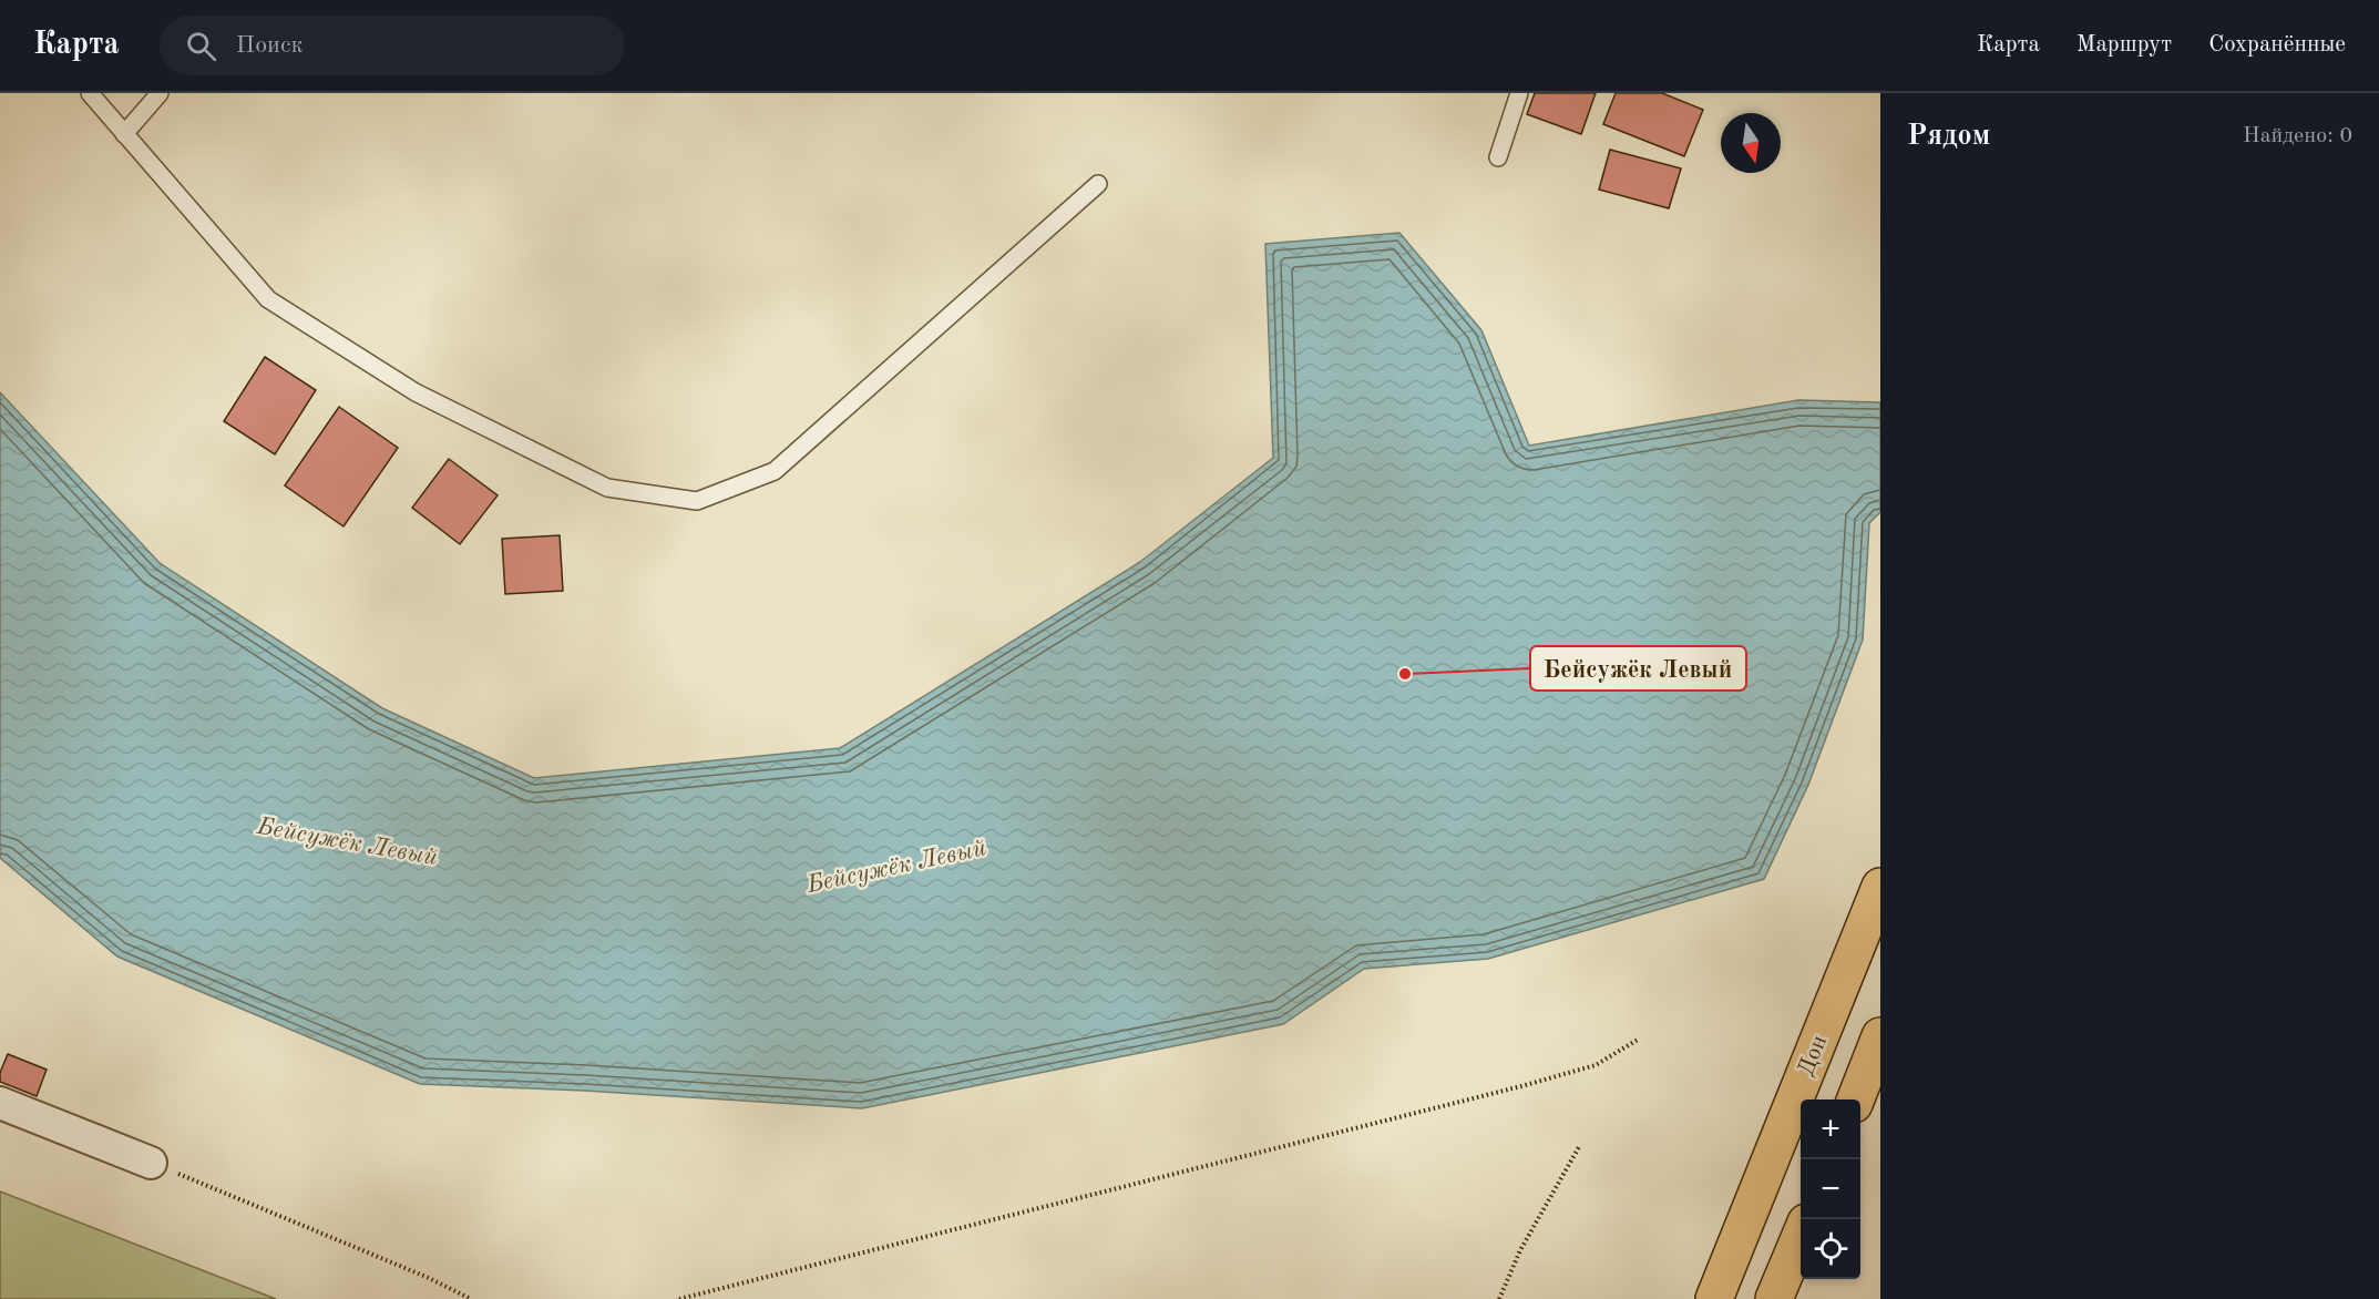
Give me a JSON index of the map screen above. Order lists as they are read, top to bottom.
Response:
{
  "streets": {
    "highway": ["Дон"]
  },
  "water": ["Бейсужёк Левый"],
  "places": ["Бейсужёк Левый"],
  "north": "bottom",
  "page": {
    "header": "Карта",
    "search": "Поиск",
    "nav": ["Карта", "Маршрут", "Сохранённые"],
    "heading": ["Рядом", "Найдено: 0"],
    "map_buttons": ["+", "−"]
  }
}
